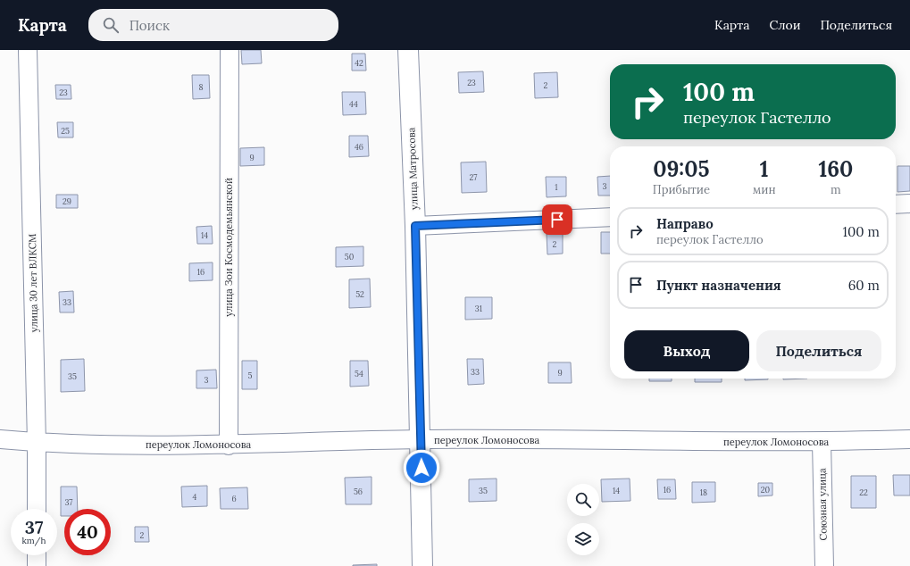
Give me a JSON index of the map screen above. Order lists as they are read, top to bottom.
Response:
{
  "streets": {
    "street": [
      "улица Матросова",
      "улица Зои Космодемьянской",
      "улица 30 лет ВЛКСМ",
      "переулок Ломоносова",
      "Союзная улица"
    ]
  },
  "crossings": [
    ["улица Матросова", "переулок Ломоносова"],
    ["улица Зои Космодемьянской", "переулок Ломоносова"],
    ["улица 30 лет ВЛКСМ", "переулок Ломоносова"],
    ["переулок Ломоносова", "Союзная улица"]
  ],
  "house_numbers": [
    "42",
    "23",
    "2",
    "8",
    "23",
    "44",
    "25",
    "46",
    "9",
    "27",
    "3",
    "1",
    "29",
    "14",
    "2",
    "50",
    "16",
    "52",
    "33",
    "31",
    "33",
    "9",
    "54",
    "5",
    "35",
    "3",
    "16",
    "20",
    "35",
    "14",
    "56",
    "18",
    "22",
    "4",
    "6",
    "37",
    "2"
  ],
  "page": {
    "header": "Карта",
    "search": "Поиск",
    "nav": ["Карта", "Слои", "Поделиться"],
    "turn": ["100 m", "переулок Гастелло"],
    "eta": [
      "09:05",
      "Прибытие",
      "1",
      "мин",
      "160",
      "m"
    ],
    "list": [
      {
        "name": "Направо",
        "note": "переулок Гастелло",
        "value": "100 m"
      },
      {
        "name": "Пункт назначения",
        "value": "60 m"
      }
    ],
    "buttons": ["Выход", "Поделиться"],
    "speed": "37 km/h",
    "limit": "40"
  }
}
